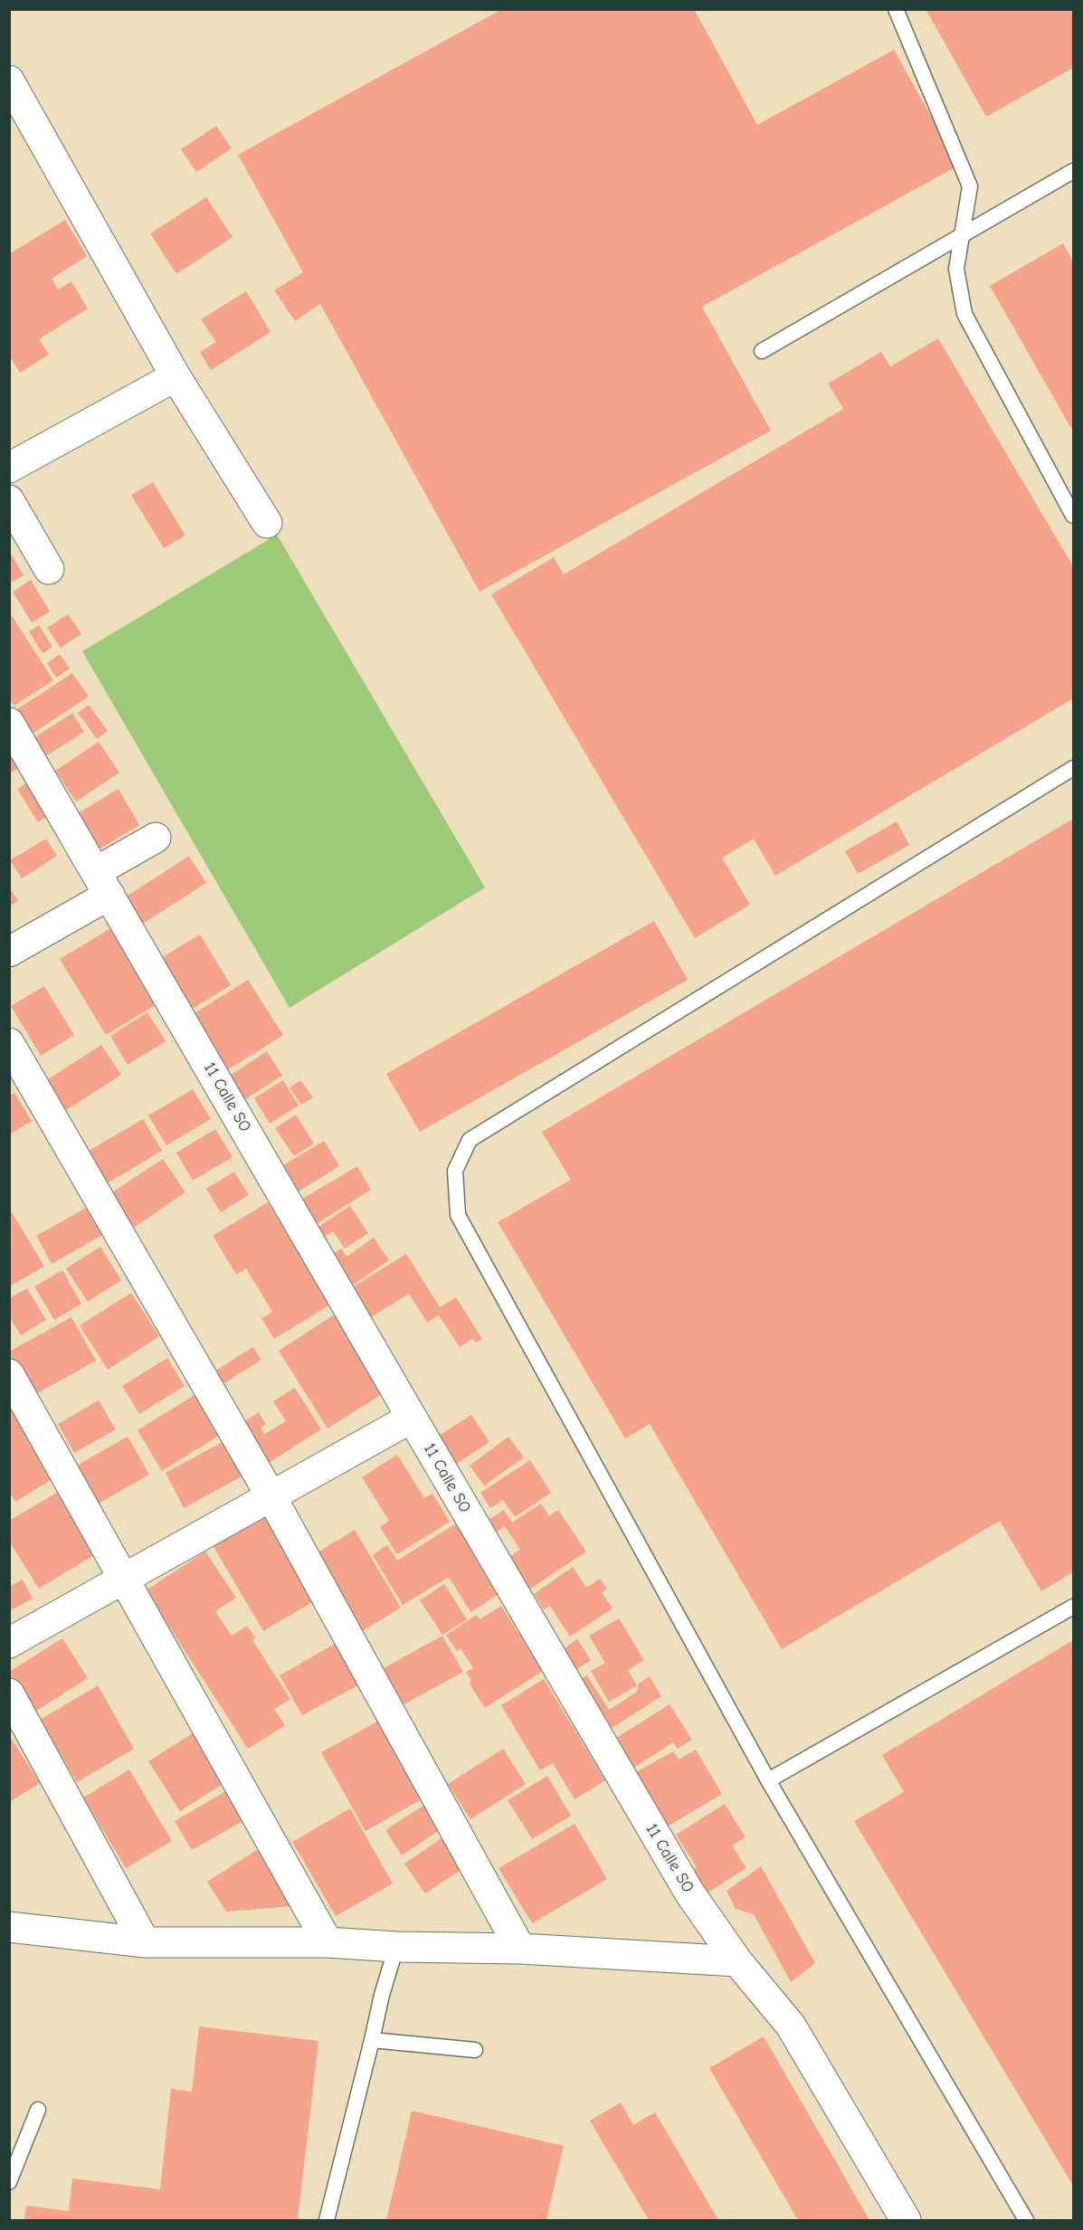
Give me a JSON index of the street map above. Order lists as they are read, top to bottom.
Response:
{
  "streets": {
    "street": ["11 Calle SO"]
  }
}
